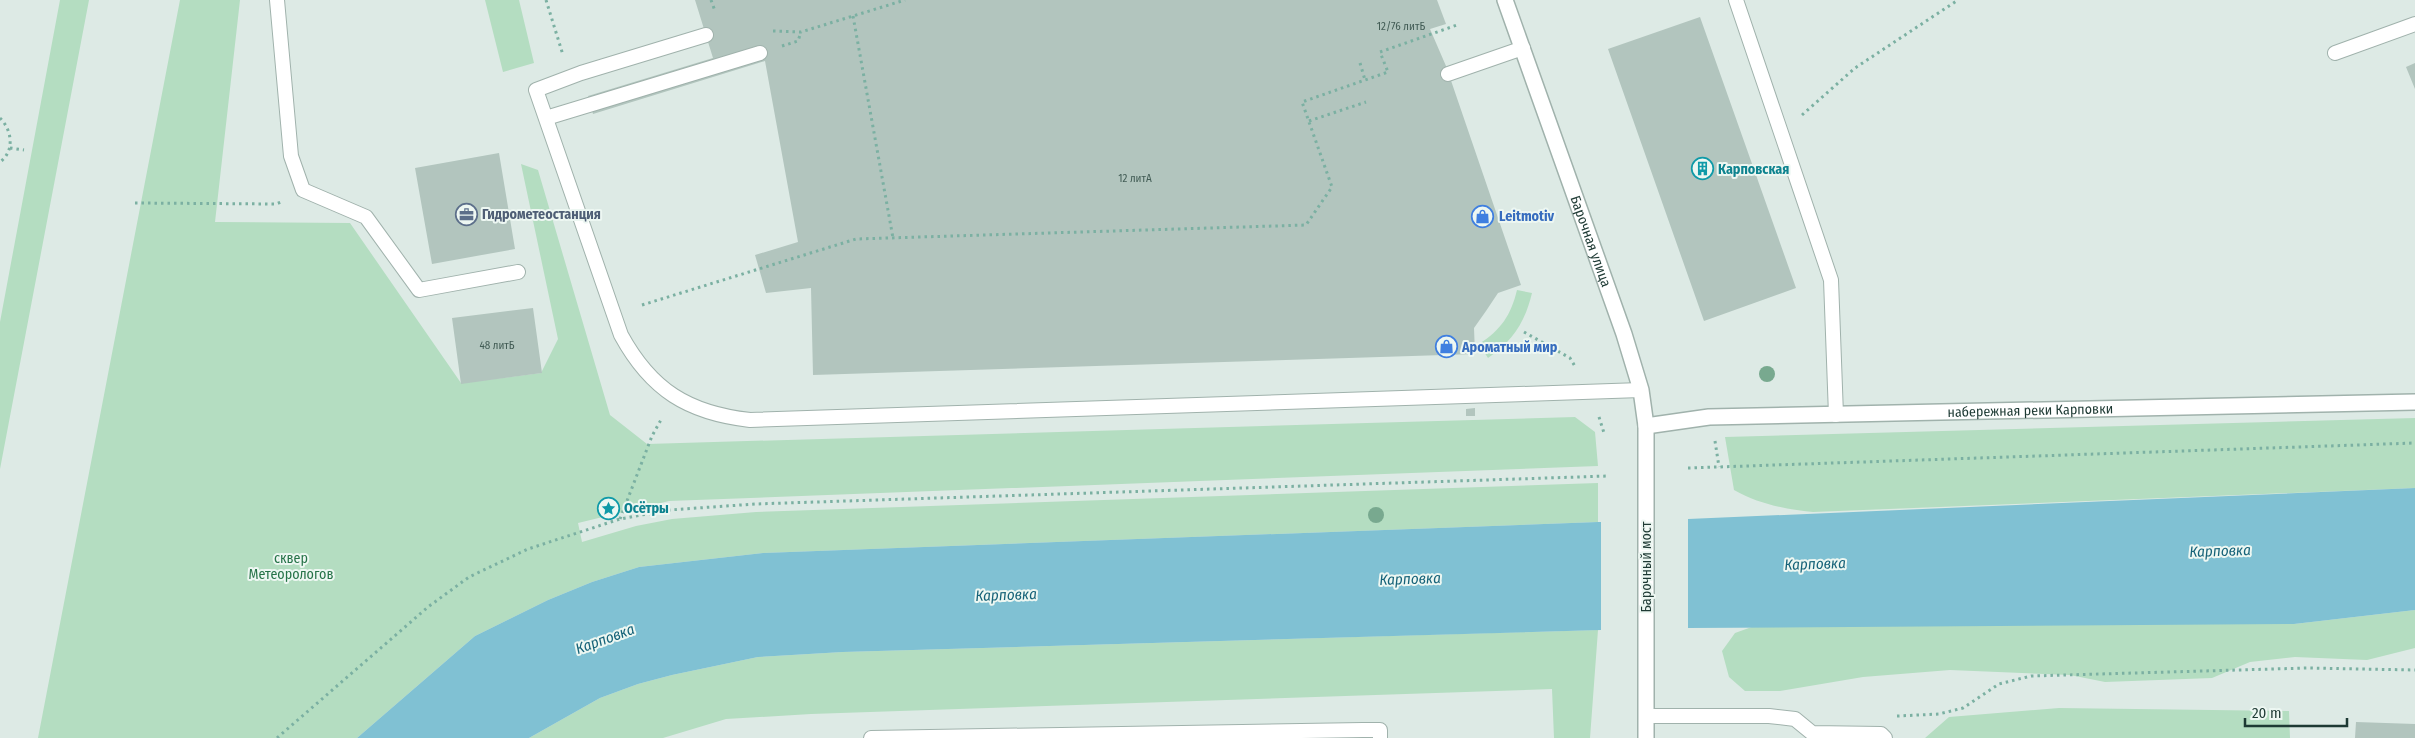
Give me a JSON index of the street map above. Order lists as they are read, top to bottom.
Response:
{
  "streets": {
    "street": ["Барочная улица", "набережная реки Карповки", "Барочный мост"]
  },
  "crossings": [
    ["Барочная улица", "набережная реки Карповки"],
    ["Барочная улица", "Барочный мост"]
  ],
  "water": ["Карповка"],
  "parks": ["сквер Метеорологов"],
  "places": {
    "building": ["Карповская"],
    "office": ["Гидрометеостанция"],
    "shop": ["Leitmotiv", "Ароматный мир"],
    "place": ["Осётры"]
  },
  "house_numbers": ["12/76 литБ", "12 литА", "48 литБ"],
  "scale_bar": "20 m"
}
